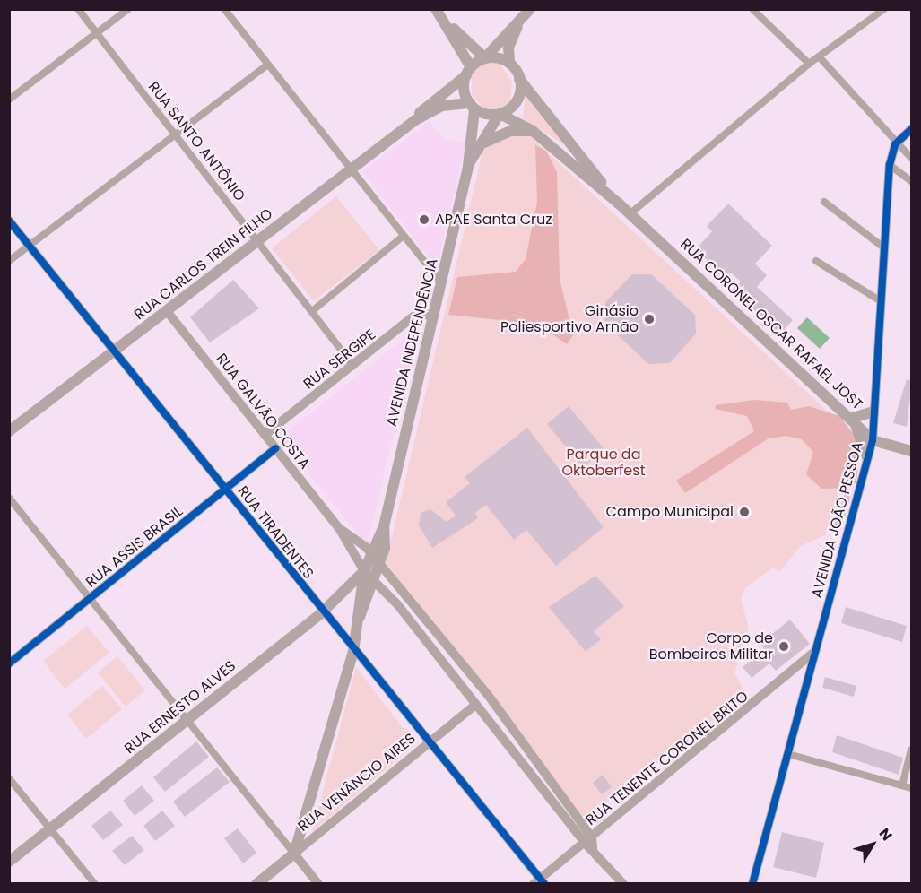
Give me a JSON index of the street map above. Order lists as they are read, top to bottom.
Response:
{
  "streets": {
    "main road": [
      "RUA CARLOS TREIN FILHO",
      "RUA CORONEL OSCAR RAFAEL JOST",
      "AVENIDA INDEPENDÊNCIA",
      "RUA ERNESTO ALVES",
      "RUA VENÂNCIO AIRES"
    ],
    "street": [
      "RUA SANTO ANTÔNIO",
      "RUA SERGIPE",
      "RUA GALVÃO COSTA",
      "AVENIDA JOÃO PESSOA",
      "RUA TIRADENTES",
      "RUA ASSIS BRASIL",
      "RUA TENENTE CORONEL BRITO"
    ]
  },
  "crossings": [
    ["RUA SANTO ANTÔNIO", "RUA CARLOS TREIN FILHO"],
    ["RUA SANTO ANTÔNIO", "RUA SERGIPE"],
    ["RUA CARLOS TREIN FILHO", "RUA CORONEL OSCAR RAFAEL JOST"],
    ["RUA CARLOS TREIN FILHO", "AVENIDA INDEPENDÊNCIA"],
    ["RUA CARLOS TREIN FILHO", "RUA GALVÃO COSTA"],
    ["RUA CARLOS TREIN FILHO", "RUA TIRADENTES"],
    ["RUA CORONEL OSCAR RAFAEL JOST", "AVENIDA INDEPENDÊNCIA"],
    ["RUA CORONEL OSCAR RAFAEL JOST", "AVENIDA JOÃO PESSOA"],
    ["AVENIDA INDEPENDÊNCIA", "RUA SERGIPE"],
    ["AVENIDA INDEPENDÊNCIA", "RUA GALVÃO COSTA"],
    ["AVENIDA INDEPENDÊNCIA", "RUA TIRADENTES"],
    ["AVENIDA INDEPENDÊNCIA", "RUA ERNESTO ALVES"],
    ["AVENIDA INDEPENDÊNCIA", "RUA VENÂNCIO AIRES"],
    ["RUA SERGIPE", "RUA GALVÃO COSTA"],
    ["RUA GALVÃO COSTA", "RUA ASSIS BRASIL"],
    ["RUA GALVÃO COSTA", "RUA ERNESTO ALVES"],
    ["RUA GALVÃO COSTA", "RUA TENENTE CORONEL BRITO"],
    ["RUA GALVÃO COSTA", "RUA VENÂNCIO AIRES"],
    ["AVENIDA JOÃO PESSOA", "RUA TENENTE CORONEL BRITO"],
    ["RUA TIRADENTES", "RUA ASSIS BRASIL"],
    ["RUA TIRADENTES", "RUA ERNESTO ALVES"],
    ["RUA TIRADENTES", "RUA TENENTE CORONEL BRITO"],
    ["RUA TIRADENTES", "RUA VENÂNCIO AIRES"]
  ],
  "parks": ["Parque da Oktoberfest"],
  "places": [
    "APAE Santa Cruz",
    "Ginásio Poliesportivo Arnão",
    "Campo Municipal",
    "Corpo de Bombeiros Militar"
  ],
  "north": "top right"
}
